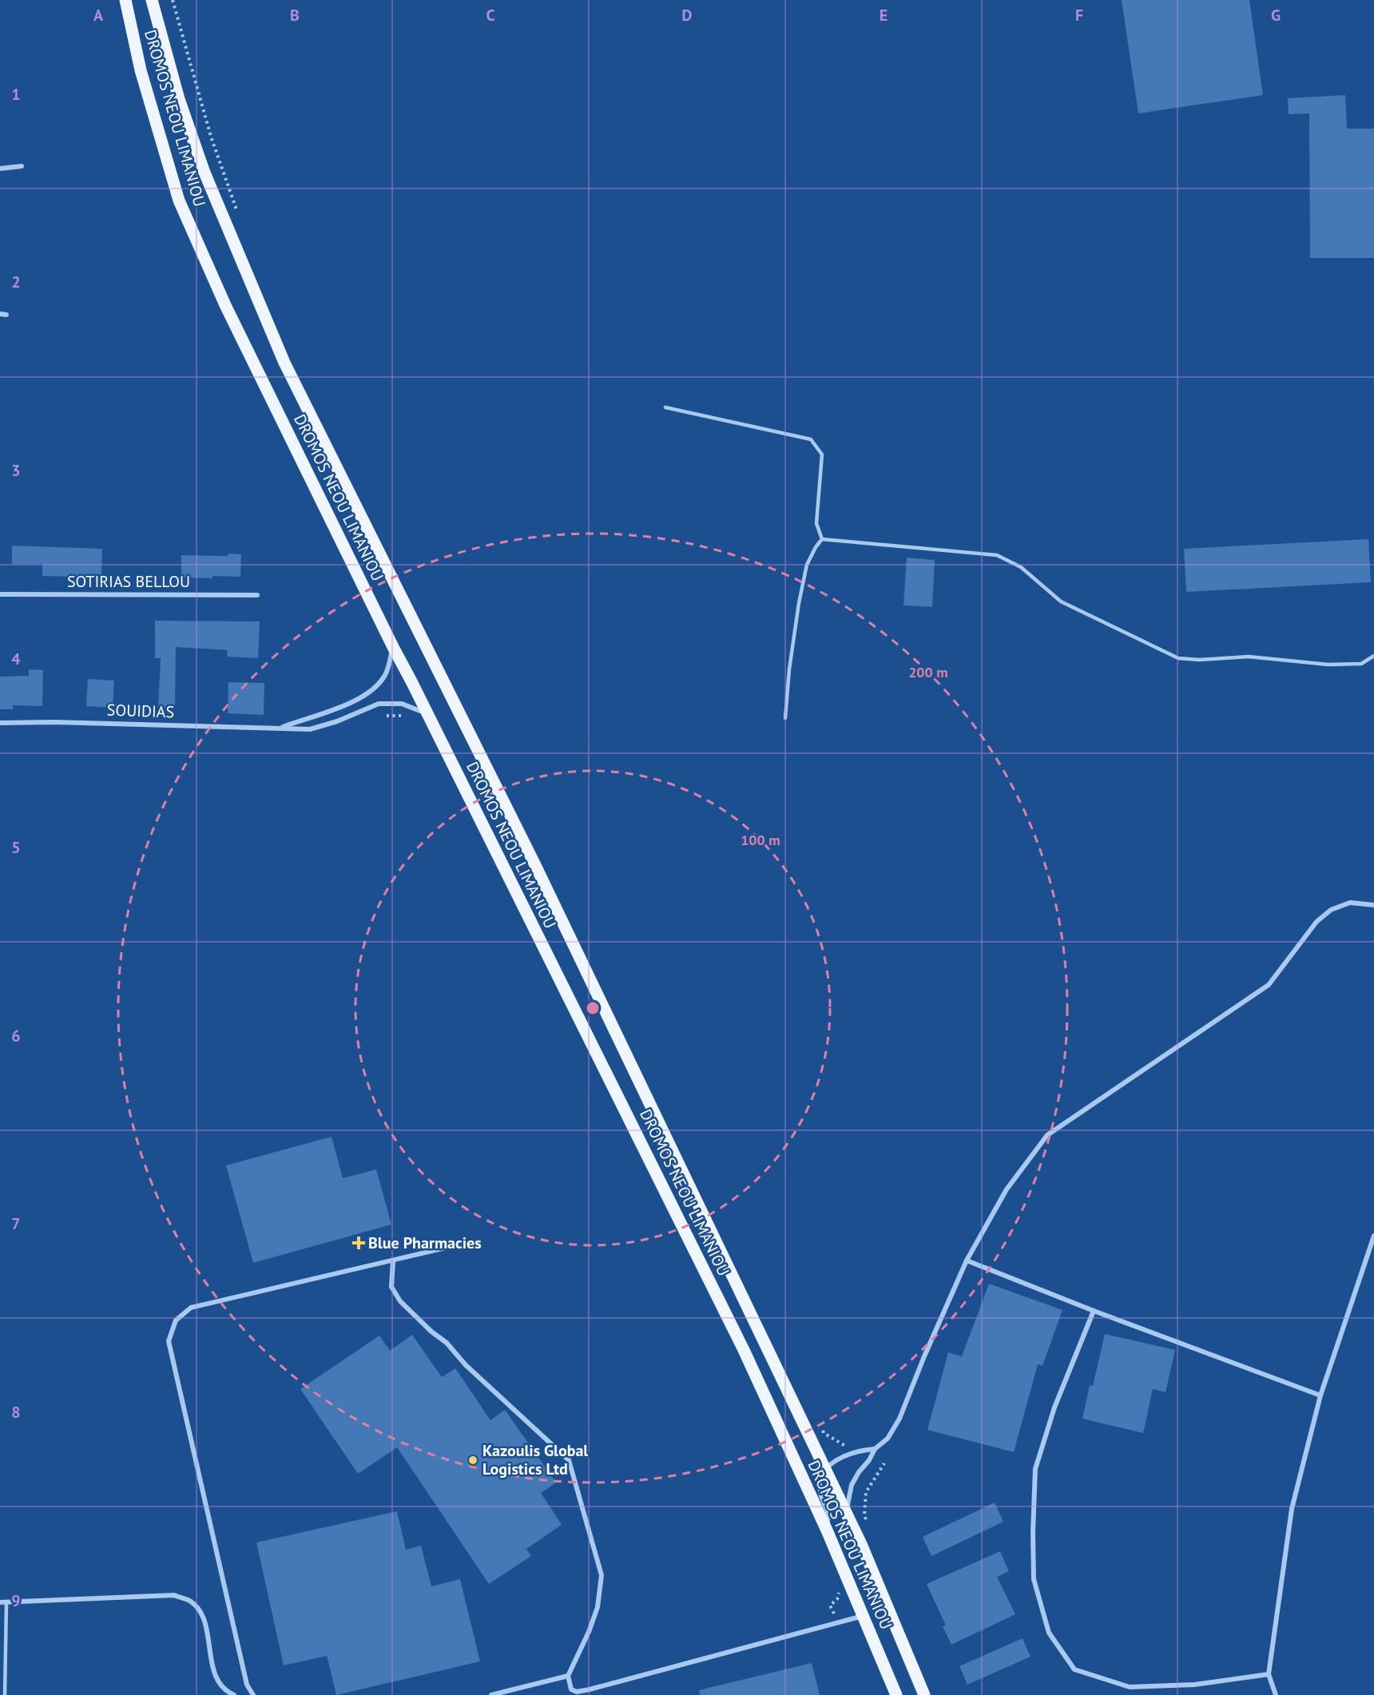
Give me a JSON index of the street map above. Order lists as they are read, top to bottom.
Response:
{
  "streets": {
    "main road": ["DROMOS NEOU LIMANIOU"],
    "street": ["SOTIRIAS BELLOU", "SOUIDIAS"]
  },
  "crossings": [
    ["DROMOS NEOU LIMANIOU", "SOUIDIAS"]
  ],
  "places": {
    "health": ["Blue Pharmacies"],
    "other": ["Kazoulis Global Logistics Ltd"]
  },
  "grid": {
    "columns": [
      "A",
      "B",
      "C",
      "D",
      "E",
      "F",
      "G"
    ],
    "rows": [
      "1",
      "2",
      "3",
      "4",
      "5",
      "6",
      "7",
      "8",
      "9"
    ]
  },
  "rings": ["200 m", "100 m"]
}
